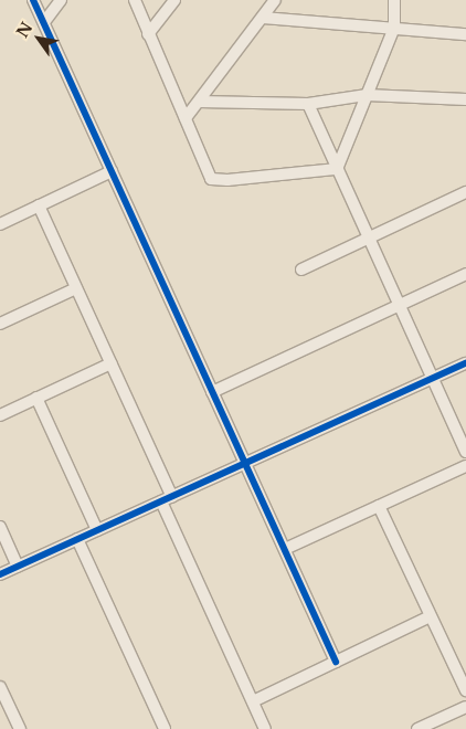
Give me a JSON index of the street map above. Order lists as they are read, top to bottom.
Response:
{
  "north": "top left"
}
